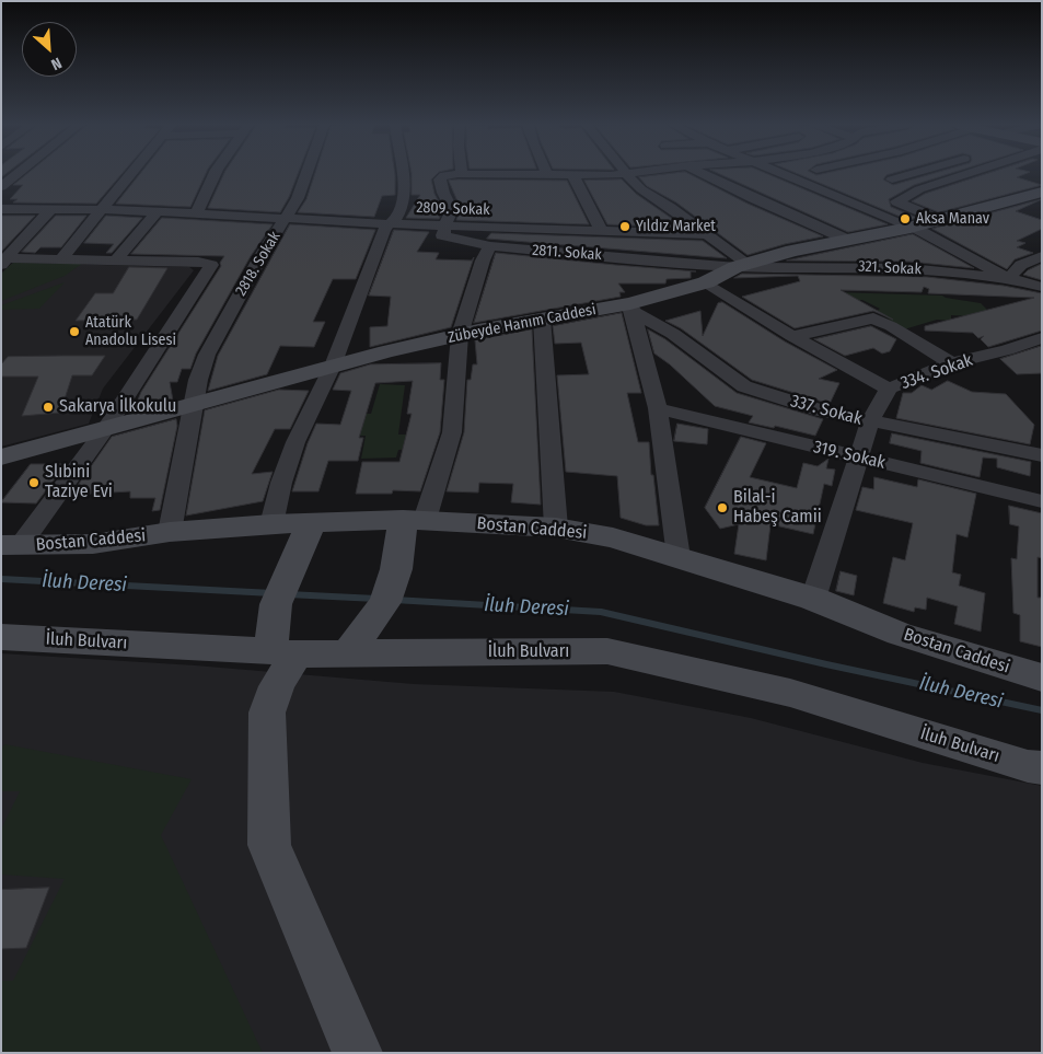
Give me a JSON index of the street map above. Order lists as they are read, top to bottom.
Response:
{
  "streets": {
    "street": [
      "2809. Sokak",
      "2811. Sokak",
      "2818. Sokak",
      "321. Sokak",
      "Zübeyde Hanım Caddesi",
      "334. Sokak",
      "337. Sokak",
      "319. Sokak",
      "Bostan Caddesi",
      "İluh Bulvarı"
    ]
  },
  "crossings": [
    ["2809. Sokak", "2811. Sokak"],
    ["2809. Sokak", "2818. Sokak"],
    ["2811. Sokak", "321. Sokak"],
    ["2811. Sokak", "Zübeyde Hanım Caddesi"],
    ["2818. Sokak", "Zübeyde Hanım Caddesi"],
    ["2818. Sokak", "Bostan Caddesi"],
    ["321. Sokak", "Zübeyde Hanım Caddesi"],
    ["Zübeyde Hanım Caddesi", "337. Sokak"],
    ["334. Sokak", "337. Sokak"],
    ["334. Sokak", "319. Sokak"],
    ["334. Sokak", "Bostan Caddesi"]
  ],
  "water": ["İluh Deresi"],
  "places": [
    "Aksa Manav",
    "Yıldız Market",
    "Atatürk Anadolu Lisesi",
    "Sakarya İlkokulu",
    "Slıbini Taziye Evi",
    "Bilal-i Habeş Camii"
  ],
  "north": "bottom right"
}
